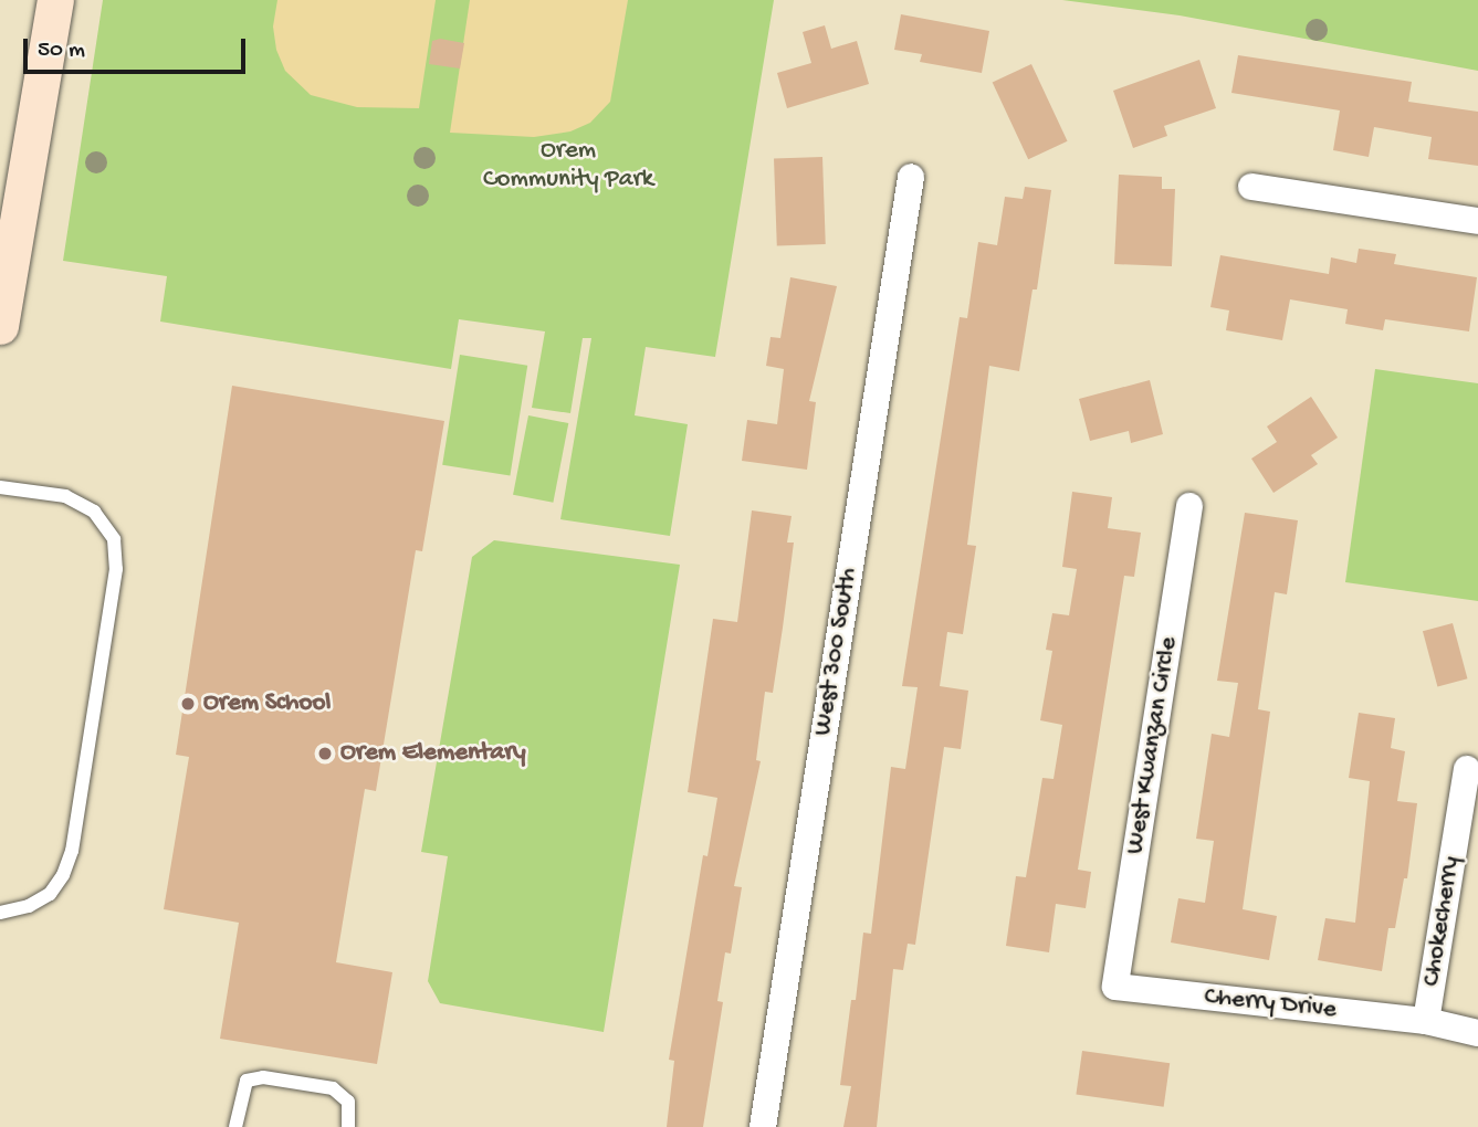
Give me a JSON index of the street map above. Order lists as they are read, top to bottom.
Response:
{
  "streets": {
    "street": [
      "West 300 South",
      "West Kwanzan Circle",
      "Chokecherry",
      "Cherry Drive"
    ]
  },
  "crossings": [
    ["West Kwanzan Circle", "Cherry Drive"],
    ["Chokecherry", "Cherry Drive"]
  ],
  "parks": ["Orem Community Park"],
  "places": ["Orem School", "Orem Elementary"],
  "scale_bar": "50 m"
}
